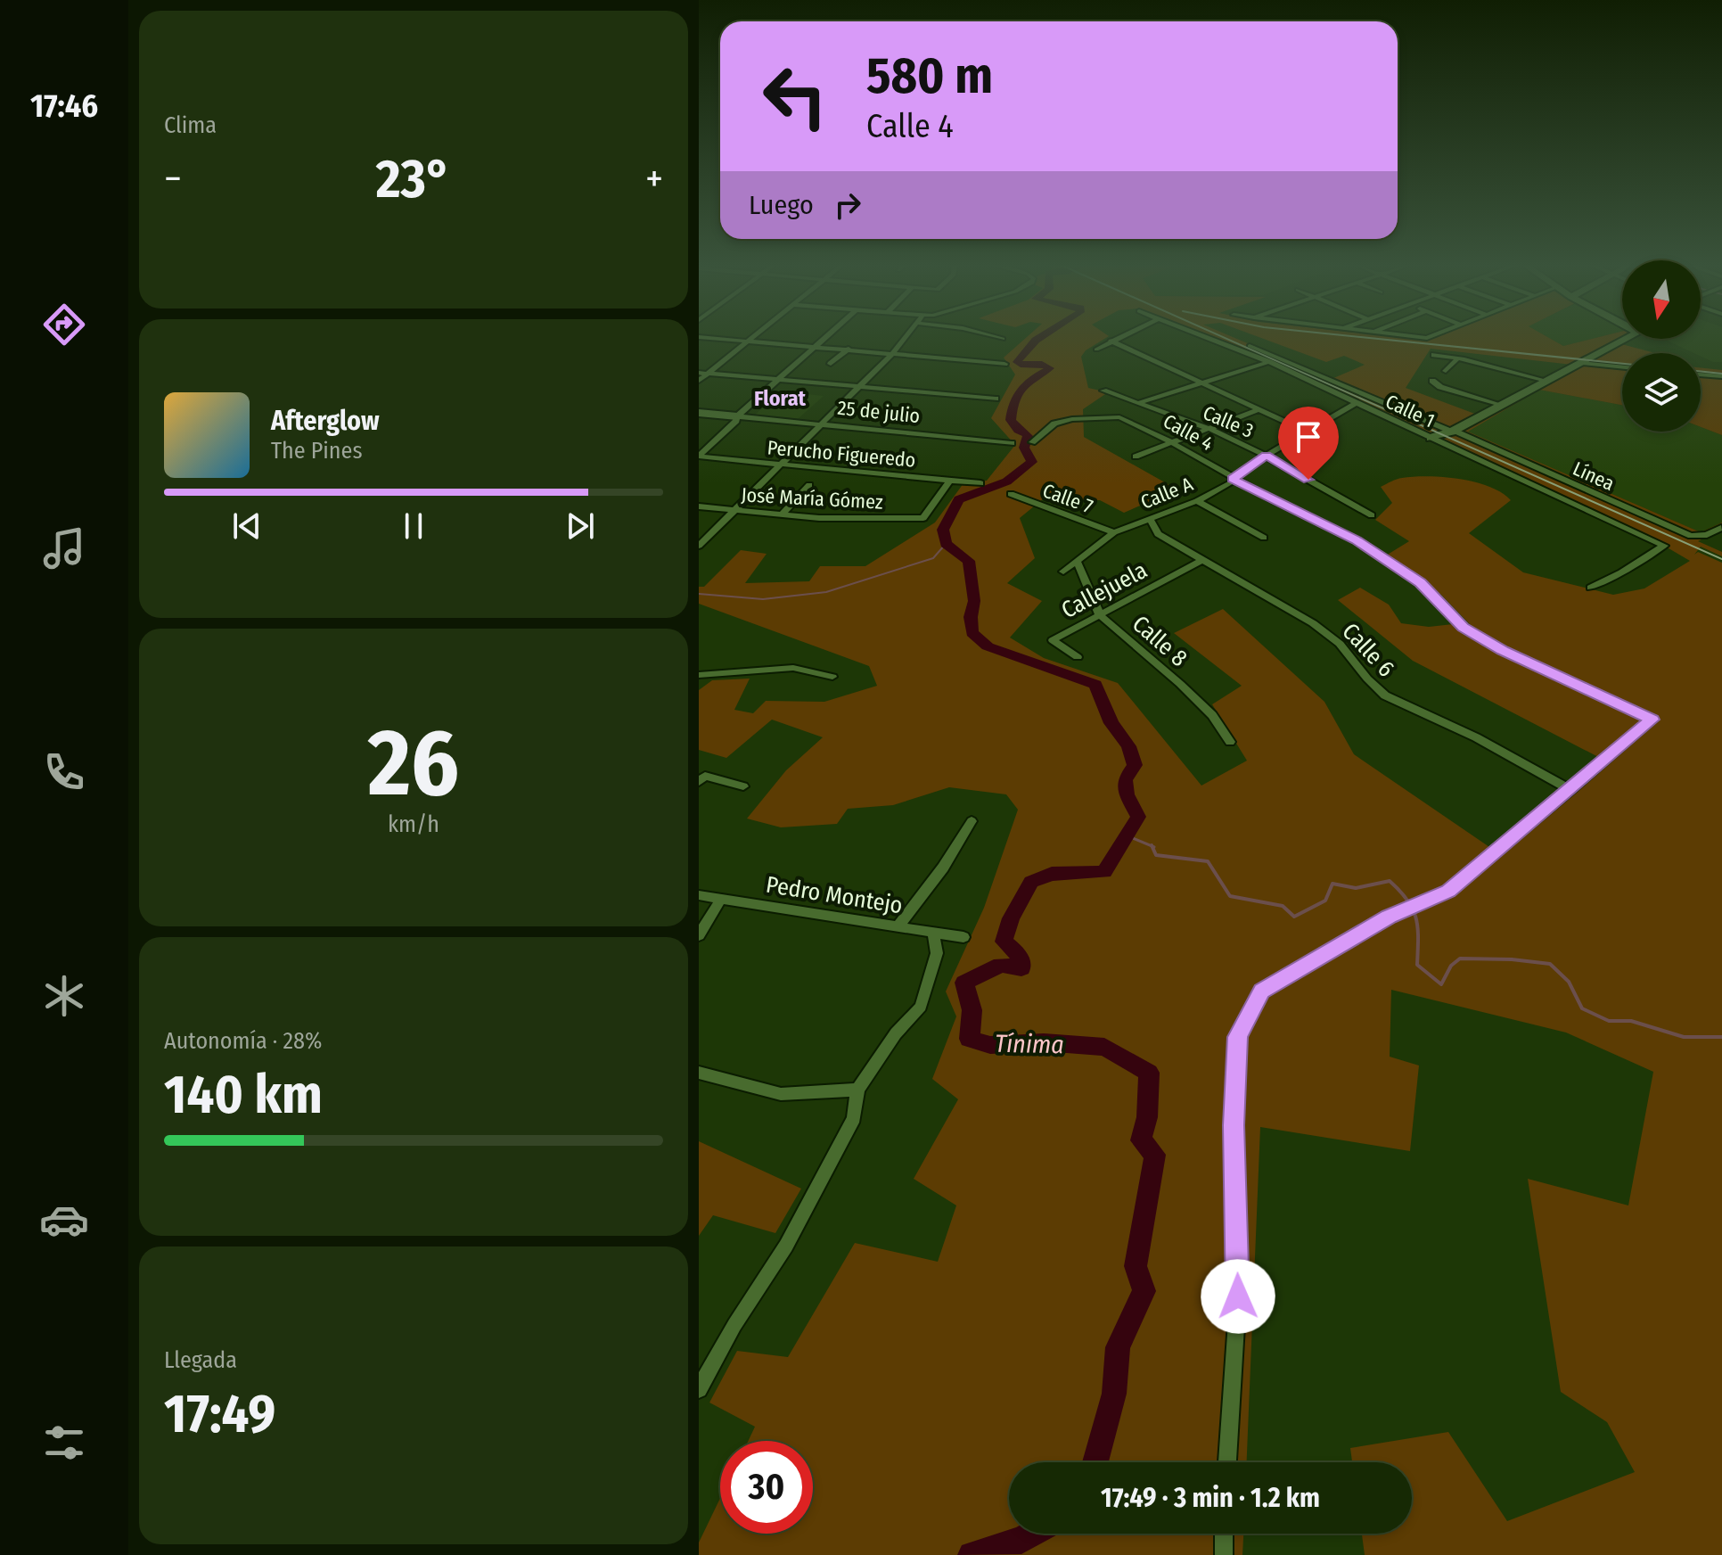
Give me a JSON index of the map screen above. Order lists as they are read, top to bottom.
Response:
{
  "streets": {
    "street": [
      "Calle 1",
      "25 de julio",
      "Calle 3",
      "Calle 4",
      "Perucho Figueredo",
      "Línea",
      "Calle A",
      "José María Gómez",
      "Calle 7",
      "Callejuela",
      "Calle 8",
      "Calle 6",
      "Pedro Montejo"
    ]
  },
  "crossings": [
    ["Calle 1", "Calle A"],
    ["Calle 3", "Calle A"],
    ["Calle 4", "Calle A"],
    ["Calle 4", "Calle 6"],
    ["Perucho Figueredo", "José María Gómez"],
    ["Calle A", "Calle 7"],
    ["Calle A", "Calle 8"],
    ["Calle A", "Calle 6"],
    ["Callejuela", "Calle 8"],
    ["Callejuela", "Calle 6"]
  ],
  "districts": ["Florat"],
  "water": ["Tínima"],
  "north": "bottom",
  "page": {
    "tabs": "17:46",
    "tile": [
      "Clima",
      ["26", "km/h"],
      ["Autonomía · 28%", "140 km"],
      ["Llegada", "17:49"]
    ],
    "turn": ["580 m", "Calle 4"],
    "heat": ["−", "23°", "+"],
    "then": "Luego",
    "song": ["Afterglow", "The Pines"],
    "limit": "30",
    "trip": "17:49 · 3 min · 1.2 km"
  }
}
